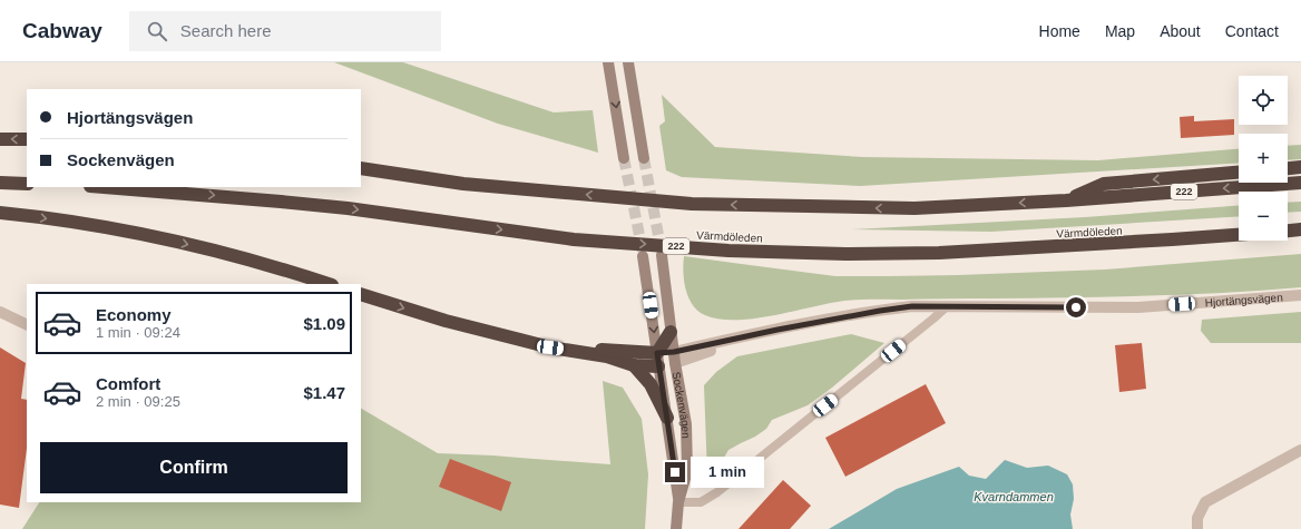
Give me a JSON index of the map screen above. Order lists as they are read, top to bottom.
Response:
{
  "streets": {
    "highway": ["222", "Värmdöleden"],
    "main road": ["Sockenvägen"],
    "street": ["Hjortängsvägen"]
  },
  "crossings": [
    ["Hjortängsvägen", "Sockenvägen"]
  ],
  "water": ["Kvarndammen"],
  "page": {
    "header": "Cabway",
    "search": "Search here",
    "nav": [
      "Home",
      "Map",
      "About",
      "Contact"
    ],
    "map_buttons": ["+", "−"],
    "banner": ["Hjortängsvägen", "Sockenvägen"],
    "list": [
      {
        "name": "Economy",
        "note": "1 min · 09:24",
        "value": "$1.09"
      },
      {
        "name": "Comfort",
        "note": "2 min · 09:25",
        "value": "$1.47"
      }
    ],
    "buttons": "Confirm",
    "bubble": "1 min"
  }
}
